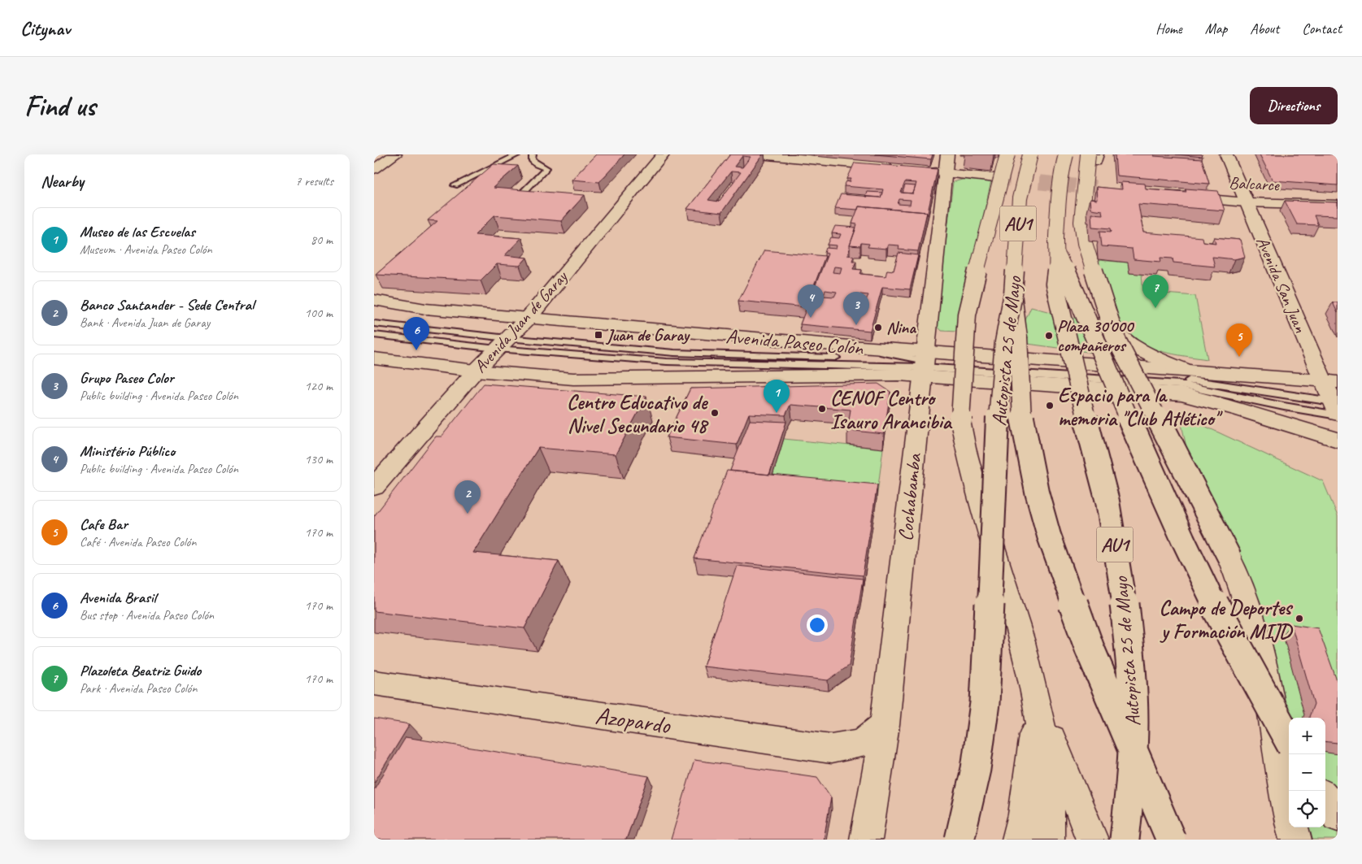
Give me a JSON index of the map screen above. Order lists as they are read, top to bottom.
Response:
{
  "streets": {
    "main road": [
      "Balcarce",
      "AU1",
      "Avenida San Juan",
      "Avenida Juan de Garay",
      "Avenida Paseo Colón",
      "Autopista 25 de Mayo",
      "Cochabamba",
      "Azopardo"
    ]
  },
  "crossings": [
    ["Balcarce", "Avenida San Juan"],
    ["Avenida San Juan", "Avenida Paseo Colón"],
    ["Avenida Juan de Garay", "Avenida Paseo Colón"],
    ["Avenida Paseo Colón", "Cochabamba"],
    ["Cochabamba", "Azopardo"]
  ],
  "places": {
    "other": [
      "Nina",
      "Plaza 30'000 compañeros",
      "Espacio para la memoria \"Club Atlético\"",
      "CENOF Centro Isauro Arancibia",
      "Centro Educativo de Nivel Secundario 48",
      "Campo de Deportes y Formación MIJD"
    ],
    "transit": ["Juan de Garay"]
  },
  "page": {
    "header": "Citynav",
    "nav": [
      "Home",
      "Map",
      "About",
      "Contact"
    ],
    "buttons": "Directions",
    "title": "Find us",
    "heading": ["Nearby", "7 results"],
    "list": [
      {
        "mark": "1",
        "name": "Museo de las Escuelas",
        "note": "Museum · Avenida Paseo Colón",
        "value": "80 m"
      },
      {
        "mark": "2",
        "name": "Banco Santander - Sede Central",
        "note": "Bank · Avenida Juan de Garay",
        "value": "100 m"
      },
      {
        "mark": "3",
        "name": "Grupo Paseo Color",
        "note": "Public building · Avenida Paseo Colón",
        "value": "120 m"
      },
      {
        "mark": "4",
        "name": "Ministério Público",
        "note": "Public building · Avenida Paseo Colón",
        "value": "130 m"
      },
      {
        "mark": "5",
        "name": "Cafe Bar",
        "note": "Café · Avenida Paseo Colón",
        "value": "170 m"
      },
      {
        "mark": "6",
        "name": "Avenida Brasil",
        "note": "Bus stop · Avenida Paseo Colón",
        "value": "170 m"
      },
      {
        "mark": "7",
        "name": "Plazoleta Beatriz Guido",
        "note": "Park · Avenida Paseo Colón",
        "value": "170 m"
      }
    ],
    "pins": [
      "7",
      "4",
      "3",
      "6",
      "5",
      "1",
      "2"
    ],
    "map_buttons": ["+", "−"]
  }
}
